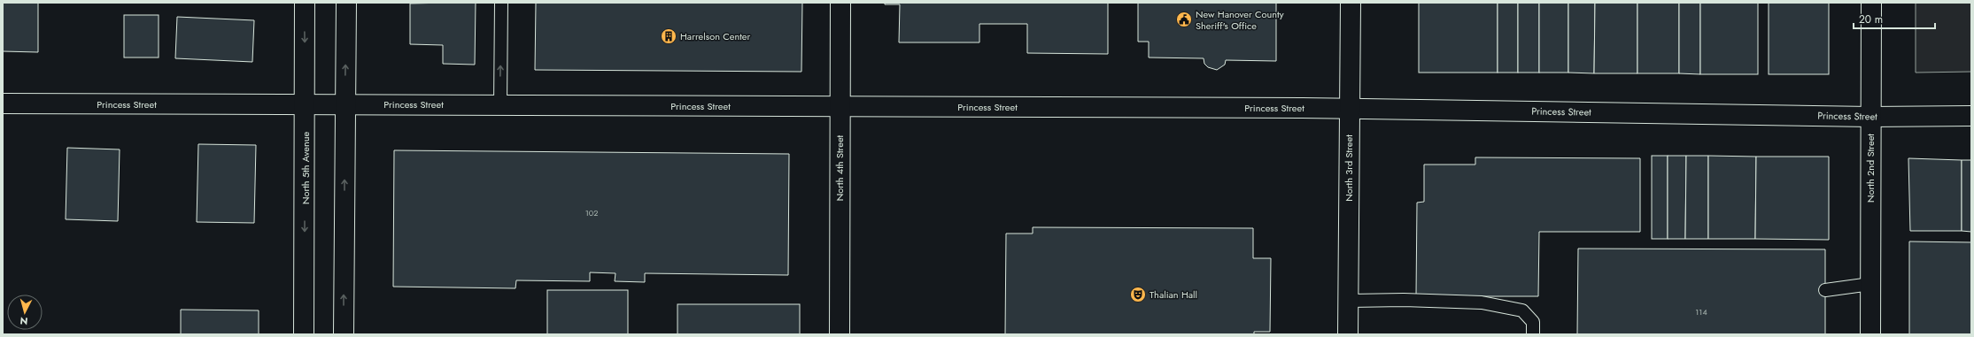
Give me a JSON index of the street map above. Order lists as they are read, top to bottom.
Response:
{
  "streets": {
    "street": [
      "Princess Street",
      "North 5th Avenue",
      "North 4th Street",
      "North 3rd Street",
      "North 2nd Street"
    ]
  },
  "crossings": [
    ["Princess Street", "North 5th Avenue"],
    ["Princess Street", "North 4th Street"],
    ["Princess Street", "North 3rd Street"],
    ["Princess Street", "North 2nd Street"]
  ],
  "places": {
    "public building": ["New Hanover County Sheriff's Office"],
    "building": ["Harrelson Center"],
    "theatre": ["Thalian Hall"]
  },
  "house_numbers": ["102", "114"],
  "scale_bar": "20 m",
  "north": "bottom"
}
